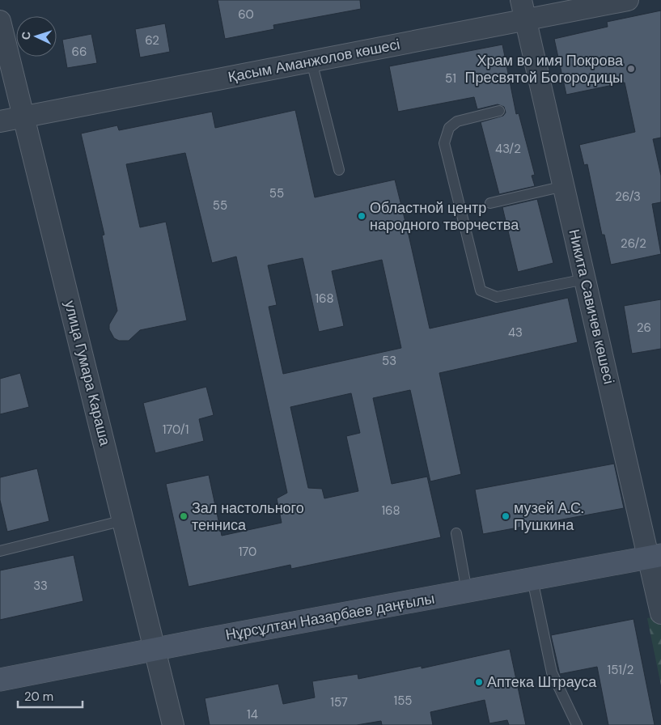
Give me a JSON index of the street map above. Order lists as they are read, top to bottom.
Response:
{
  "streets": {
    "main road": ["Нұрсұлтан Назарбаев даңғылы"],
    "street": ["Қасым Аманжолов көшесі", "Никита Савичев көшесі", "улица Гумара Караша"]
  },
  "crossings": [
    ["Қасым Аманжолов көшесі", "Никита Савичев көшесі"],
    ["Қасым Аманжолов көшесі", "улица Гумара Караша"],
    ["Никита Савичев көшесі", "Нұрсұлтан Назарбаев даңғылы"],
    ["улица Гумара Караша", "Нұрсұлтан Назарбаев даңғылы"]
  ],
  "places": [
    "Храм во имя Покрова Пресвятой Богородицы",
    "Областной центр народного творчества",
    "Зал настольного тенниса",
    "музей А.С. Пушкина",
    "Аптека Штрауса"
  ],
  "house_numbers": [
    "60",
    "62",
    "66",
    "51",
    "43/2",
    "55",
    "26/3",
    "55",
    "26/2",
    "168",
    "26",
    "43",
    "53",
    "170/1",
    "168",
    "170",
    "33",
    "151/2",
    "155",
    "157",
    "14"
  ],
  "scale_bar": "20 m",
  "north": "left"
}
